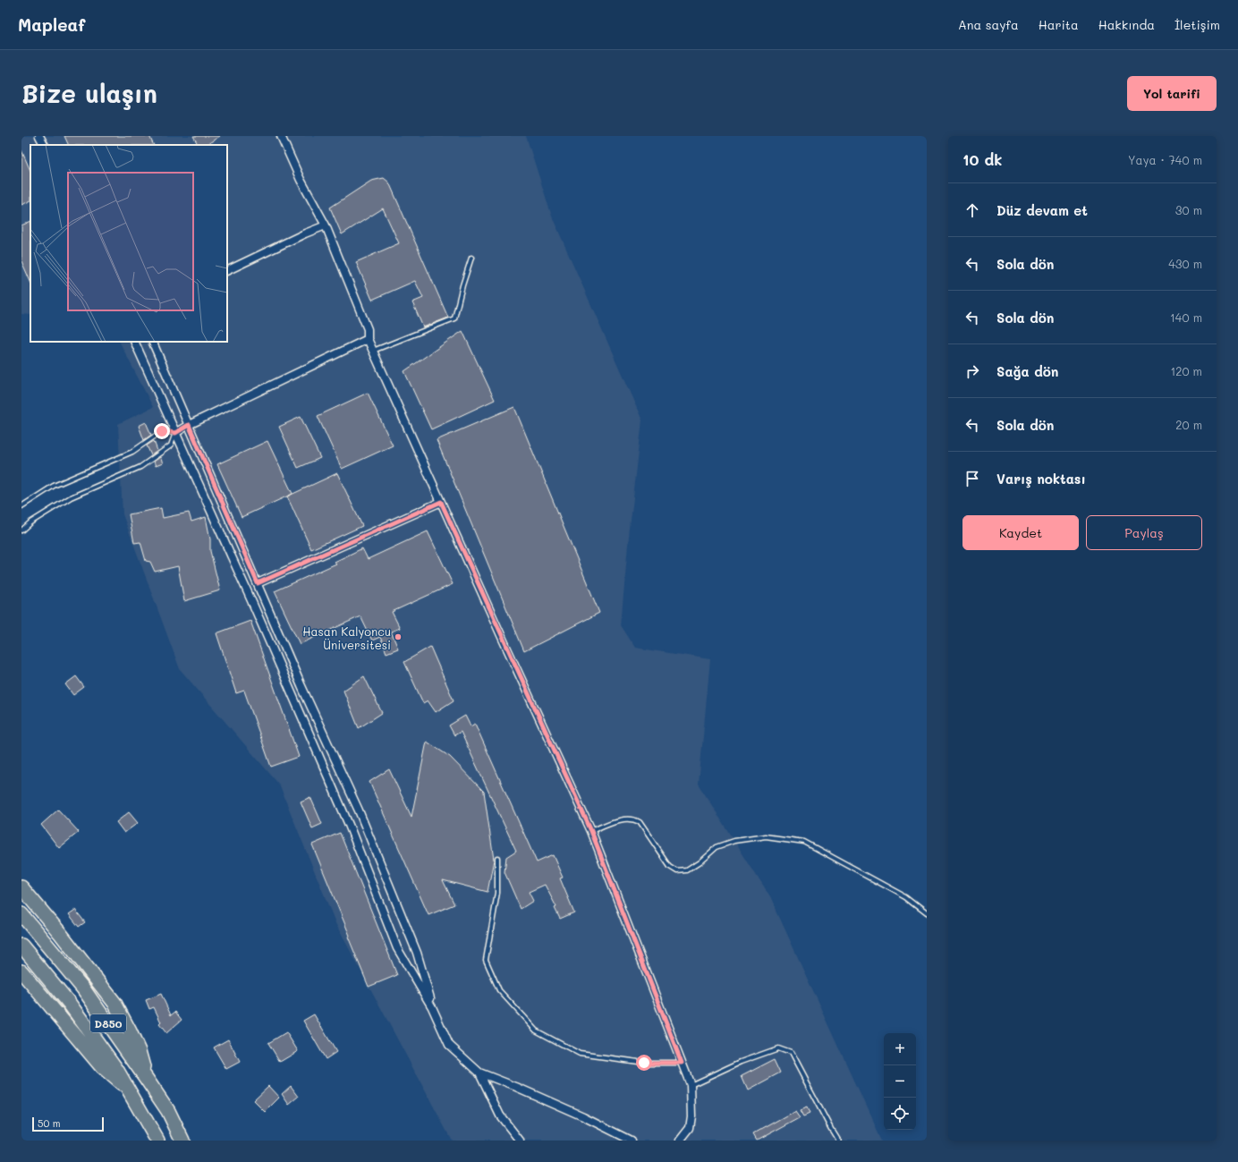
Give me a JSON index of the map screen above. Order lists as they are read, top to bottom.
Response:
{
  "streets": {
    "highway": ["D850"]
  },
  "places": ["Hasan Kalyoncu Üniversitesi"],
  "scale_bar": "50 m",
  "page": {
    "header": "Mapleaf",
    "nav": [
      "Ana sayfa",
      "Harita",
      "Hakkında",
      "İletişim"
    ],
    "buttons": [
      "Yol tarifi",
      ["Kaydet", "Paylaş"]
    ],
    "title": "Bize ulaşın",
    "heading": ["10 dk", "Yaya · 740 m"],
    "list": [
      ["Düz devam et", "30 m"],
      ["Sola dön", "430 m"],
      ["Sola dön", "140 m"],
      ["Sağa dön", "120 m"],
      ["Sola dön", "20 m"],
      "Varış noktası"
    ],
    "map_buttons": ["+", "−"],
    "scale": "50 m"
  }
}
